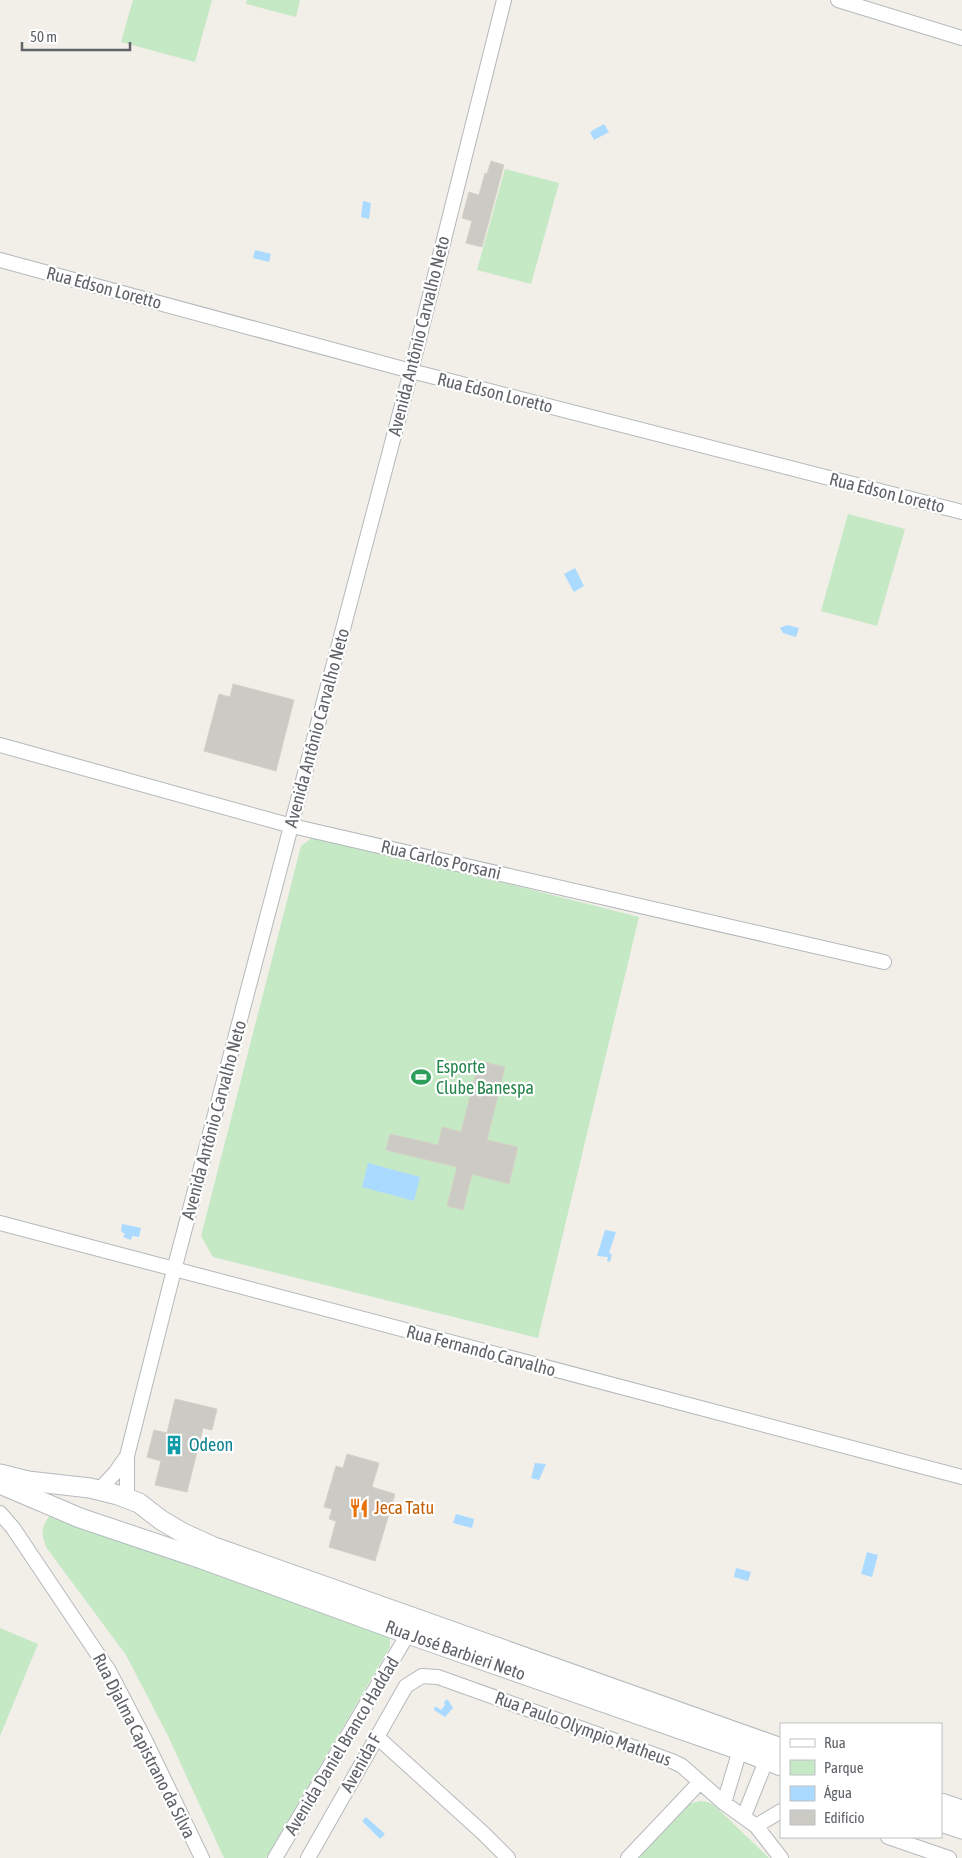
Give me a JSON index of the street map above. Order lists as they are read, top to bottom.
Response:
{
  "streets": {
    "main road": ["Rua José Barbieri Neto"],
    "street": [
      "Rua Edson Loretto",
      "Avenida Antônio Carvalho Neto",
      "Rua Carlos Porsani",
      "Rua Fernando Carvalho",
      "Rua Paulo Olympio Matheus",
      "Rua Djalma Capistrano da Silva",
      "Avenida Daniel Branco Haddad",
      "Avenida F"
    ]
  },
  "crossings": [
    ["Rua Edson Loretto", "Avenida Antônio Carvalho Neto"],
    ["Avenida Antônio Carvalho Neto", "Rua Carlos Porsani"],
    ["Avenida Antônio Carvalho Neto", "Rua Fernando Carvalho"],
    ["Rua José Barbieri Neto", "Avenida Daniel Branco Haddad"],
    ["Rua Paulo Olympio Matheus", "Avenida F"]
  ],
  "places": {
    "sports": ["Esporte Clube Banespa"],
    "building": ["Odeon"],
    "restaurant": ["Jeca Tatu"]
  },
  "legend": [
    "Rua",
    "Parque",
    "Água",
    "Edifício"
  ],
  "scale_bar": "50 m"
}
